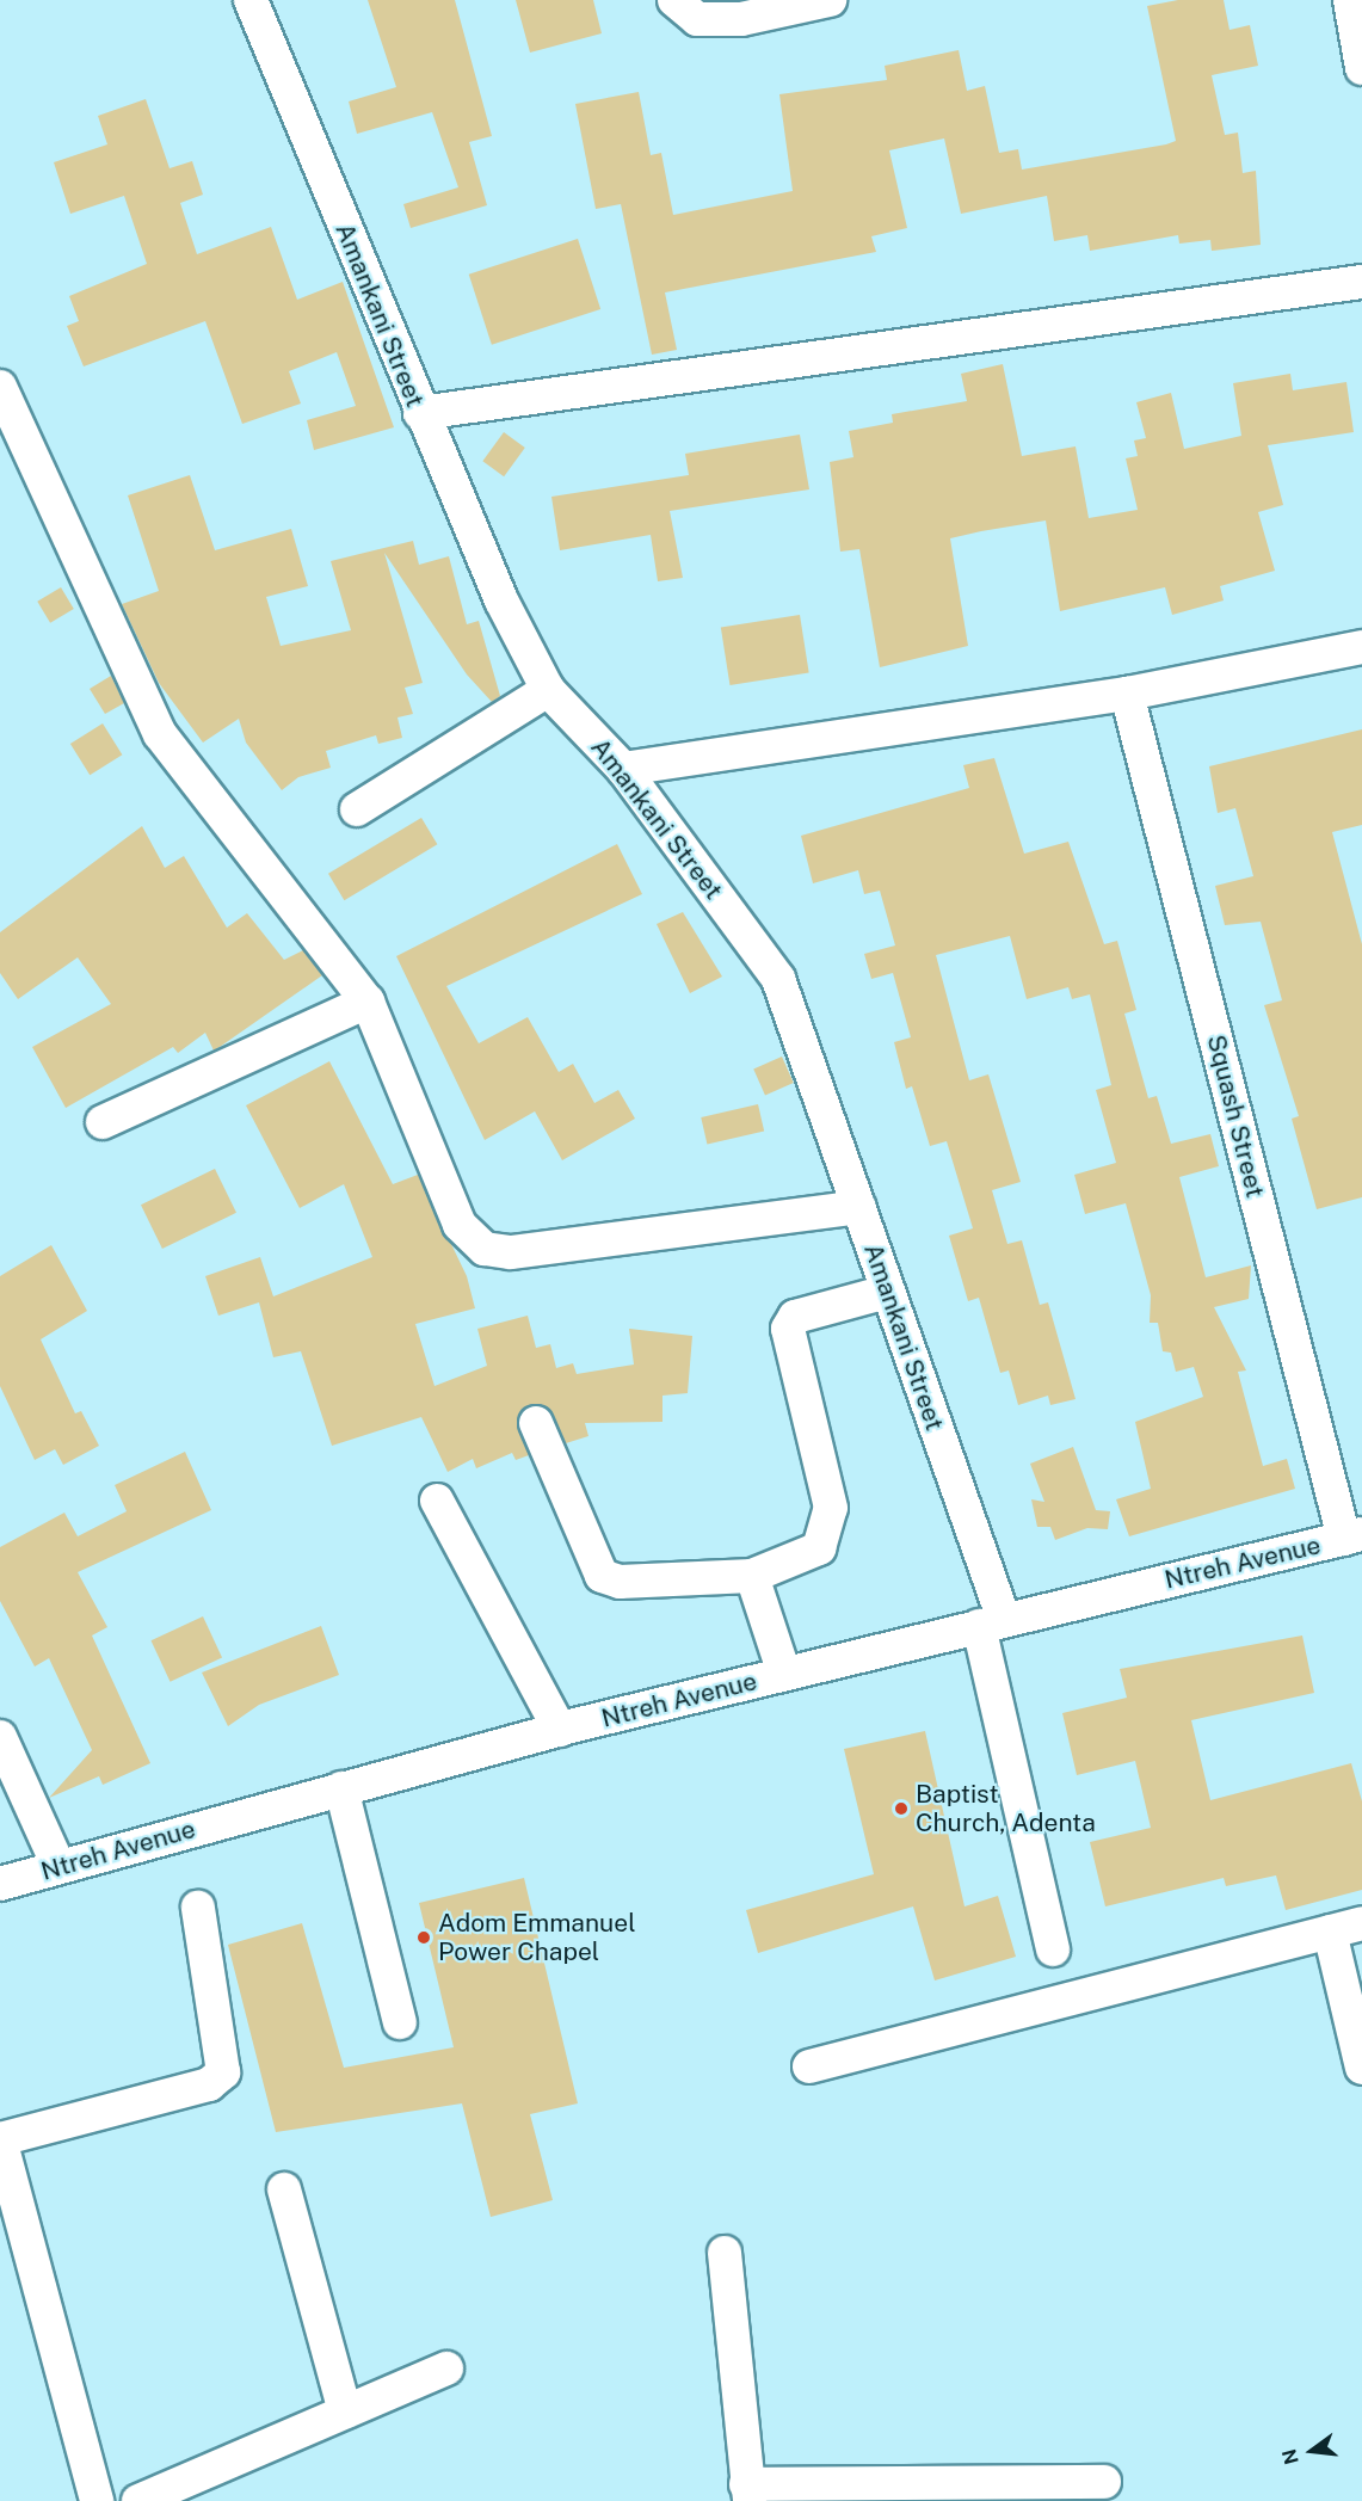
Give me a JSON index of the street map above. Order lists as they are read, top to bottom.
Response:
{
  "streets": {
    "street": ["Amankani Street", "Squash Street", "Ntreh Avenue"]
  },
  "crossings": [
    ["Amankani Street", "Ntreh Avenue"],
    ["Squash Street", "Ntreh Avenue"]
  ],
  "places": ["Baptist Church, Adenta", "Adom Emmanuel Power Chapel"],
  "north": "left"
}
